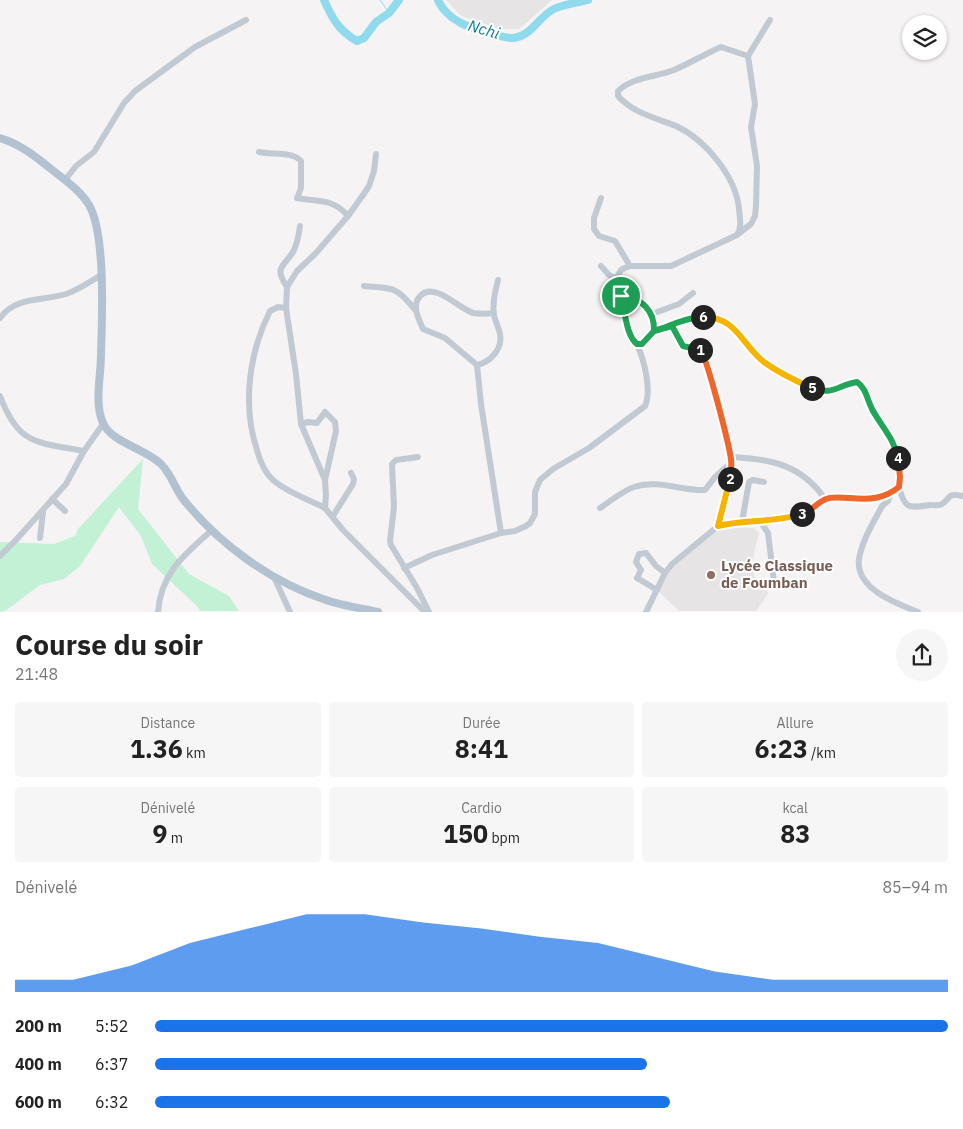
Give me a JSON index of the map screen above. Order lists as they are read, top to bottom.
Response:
{
  "water": ["Nchi"],
  "places": ["Lycée Classique de Foumban"],
  "page": {
    "pins": [
      "6",
      "1",
      "5",
      "4",
      "2",
      "3"
    ],
    "heading": ["Course du soir", "21:48"],
    "stats": [
      ["Distance", "1.36 km"],
      ["Durée", "8:41"],
      ["Allure", "6:23 /km"],
      ["Dénivelé", "9 m"],
      ["Cardio", "150 bpm"],
      ["kcal", "83"]
    ],
    "chart": ["Dénivelé", "85–94 m"],
    "list": [
      {
        "name": "200 m",
        "note": "5:52"
      },
      {
        "name": "400 m",
        "note": "6:37"
      },
      {
        "name": "600 m",
        "note": "6:32"
      }
    ]
  }
}
